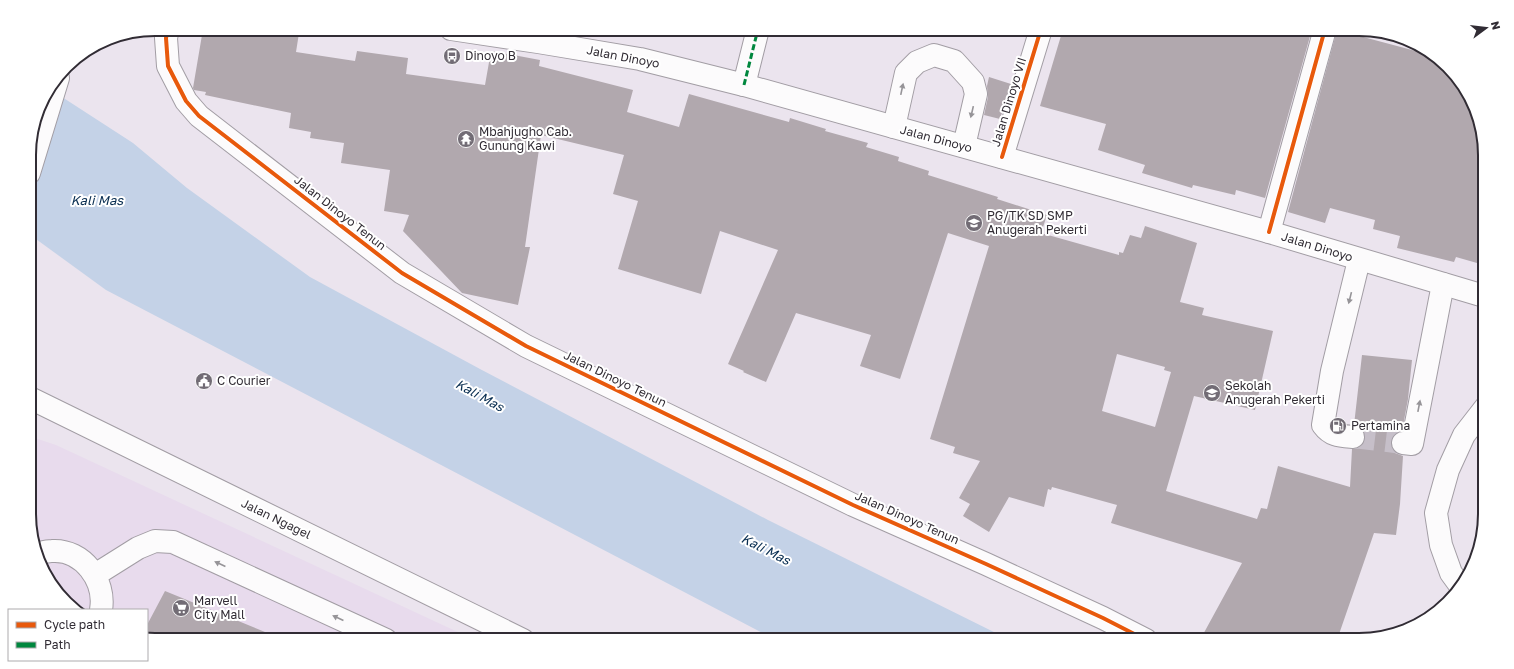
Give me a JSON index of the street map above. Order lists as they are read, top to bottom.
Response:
{
  "streets": {
    "main road": [
      "Jalan Dinoyo",
      "Jalan Dinoyo VII",
      "Jalan Dinoyo Tenun",
      "Jalan Ngagel"
    ]
  },
  "crossings": [
    ["Jalan Dinoyo", "Jalan Dinoyo VII"]
  ],
  "water": ["Kali Mas"],
  "places": {
    "bus stop": ["Dinoyo B"],
    "temple": ["Mbahjugho Cab. Gunung Kawi"],
    "school or university": ["PG/TK SD SMP Anugerah Pekerti", "Sekolah Anugerah Pekerti"],
    "public building": ["C Courier"],
    "fuel station": ["Pertamina"],
    "supermarket": ["Marvell City Mall"]
  },
  "legend": ["Cycle path", "Path"],
  "north": "right"
}
